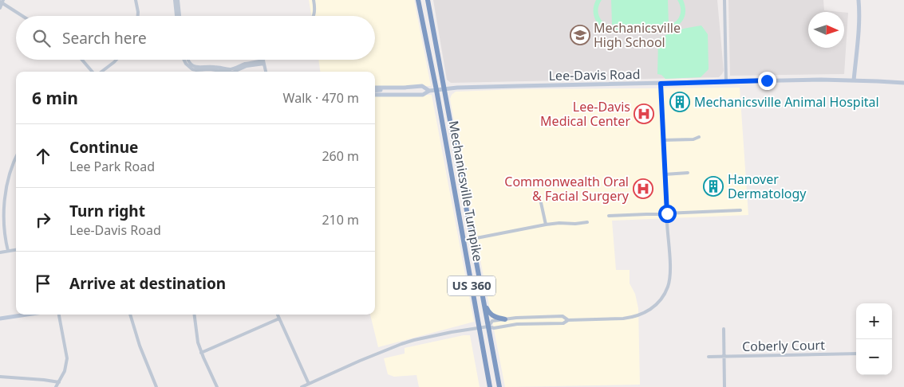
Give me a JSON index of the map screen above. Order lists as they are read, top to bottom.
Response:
{
  "streets": {
    "highway": ["Mechanicsville Turnpike", "US 360"],
    "main road": ["Lee-Davis Road"],
    "street": ["Coberly Court"]
  },
  "crossings": [
    ["Lee-Davis Road", "Mechanicsville Turnpike"]
  ],
  "places": {
    "school or university": ["Mechanicsville High School"],
    "building": ["Mechanicsville Animal Hospital", "Hanover Dermatology"],
    "hospital": ["Lee-Davis Medical Center", "Commonwealth Oral & Facial Surgery"]
  },
  "north": "right",
  "page": {
    "search": "Search here",
    "heading": ["6 min", "Walk · 470 m"],
    "list": [
      ["Continue", "Lee Park Road", "260 m"],
      ["Turn right", "Lee-Davis Road", "210 m"],
      "Arrive at destination"
    ],
    "map_buttons": ["+", "−"]
  }
}
